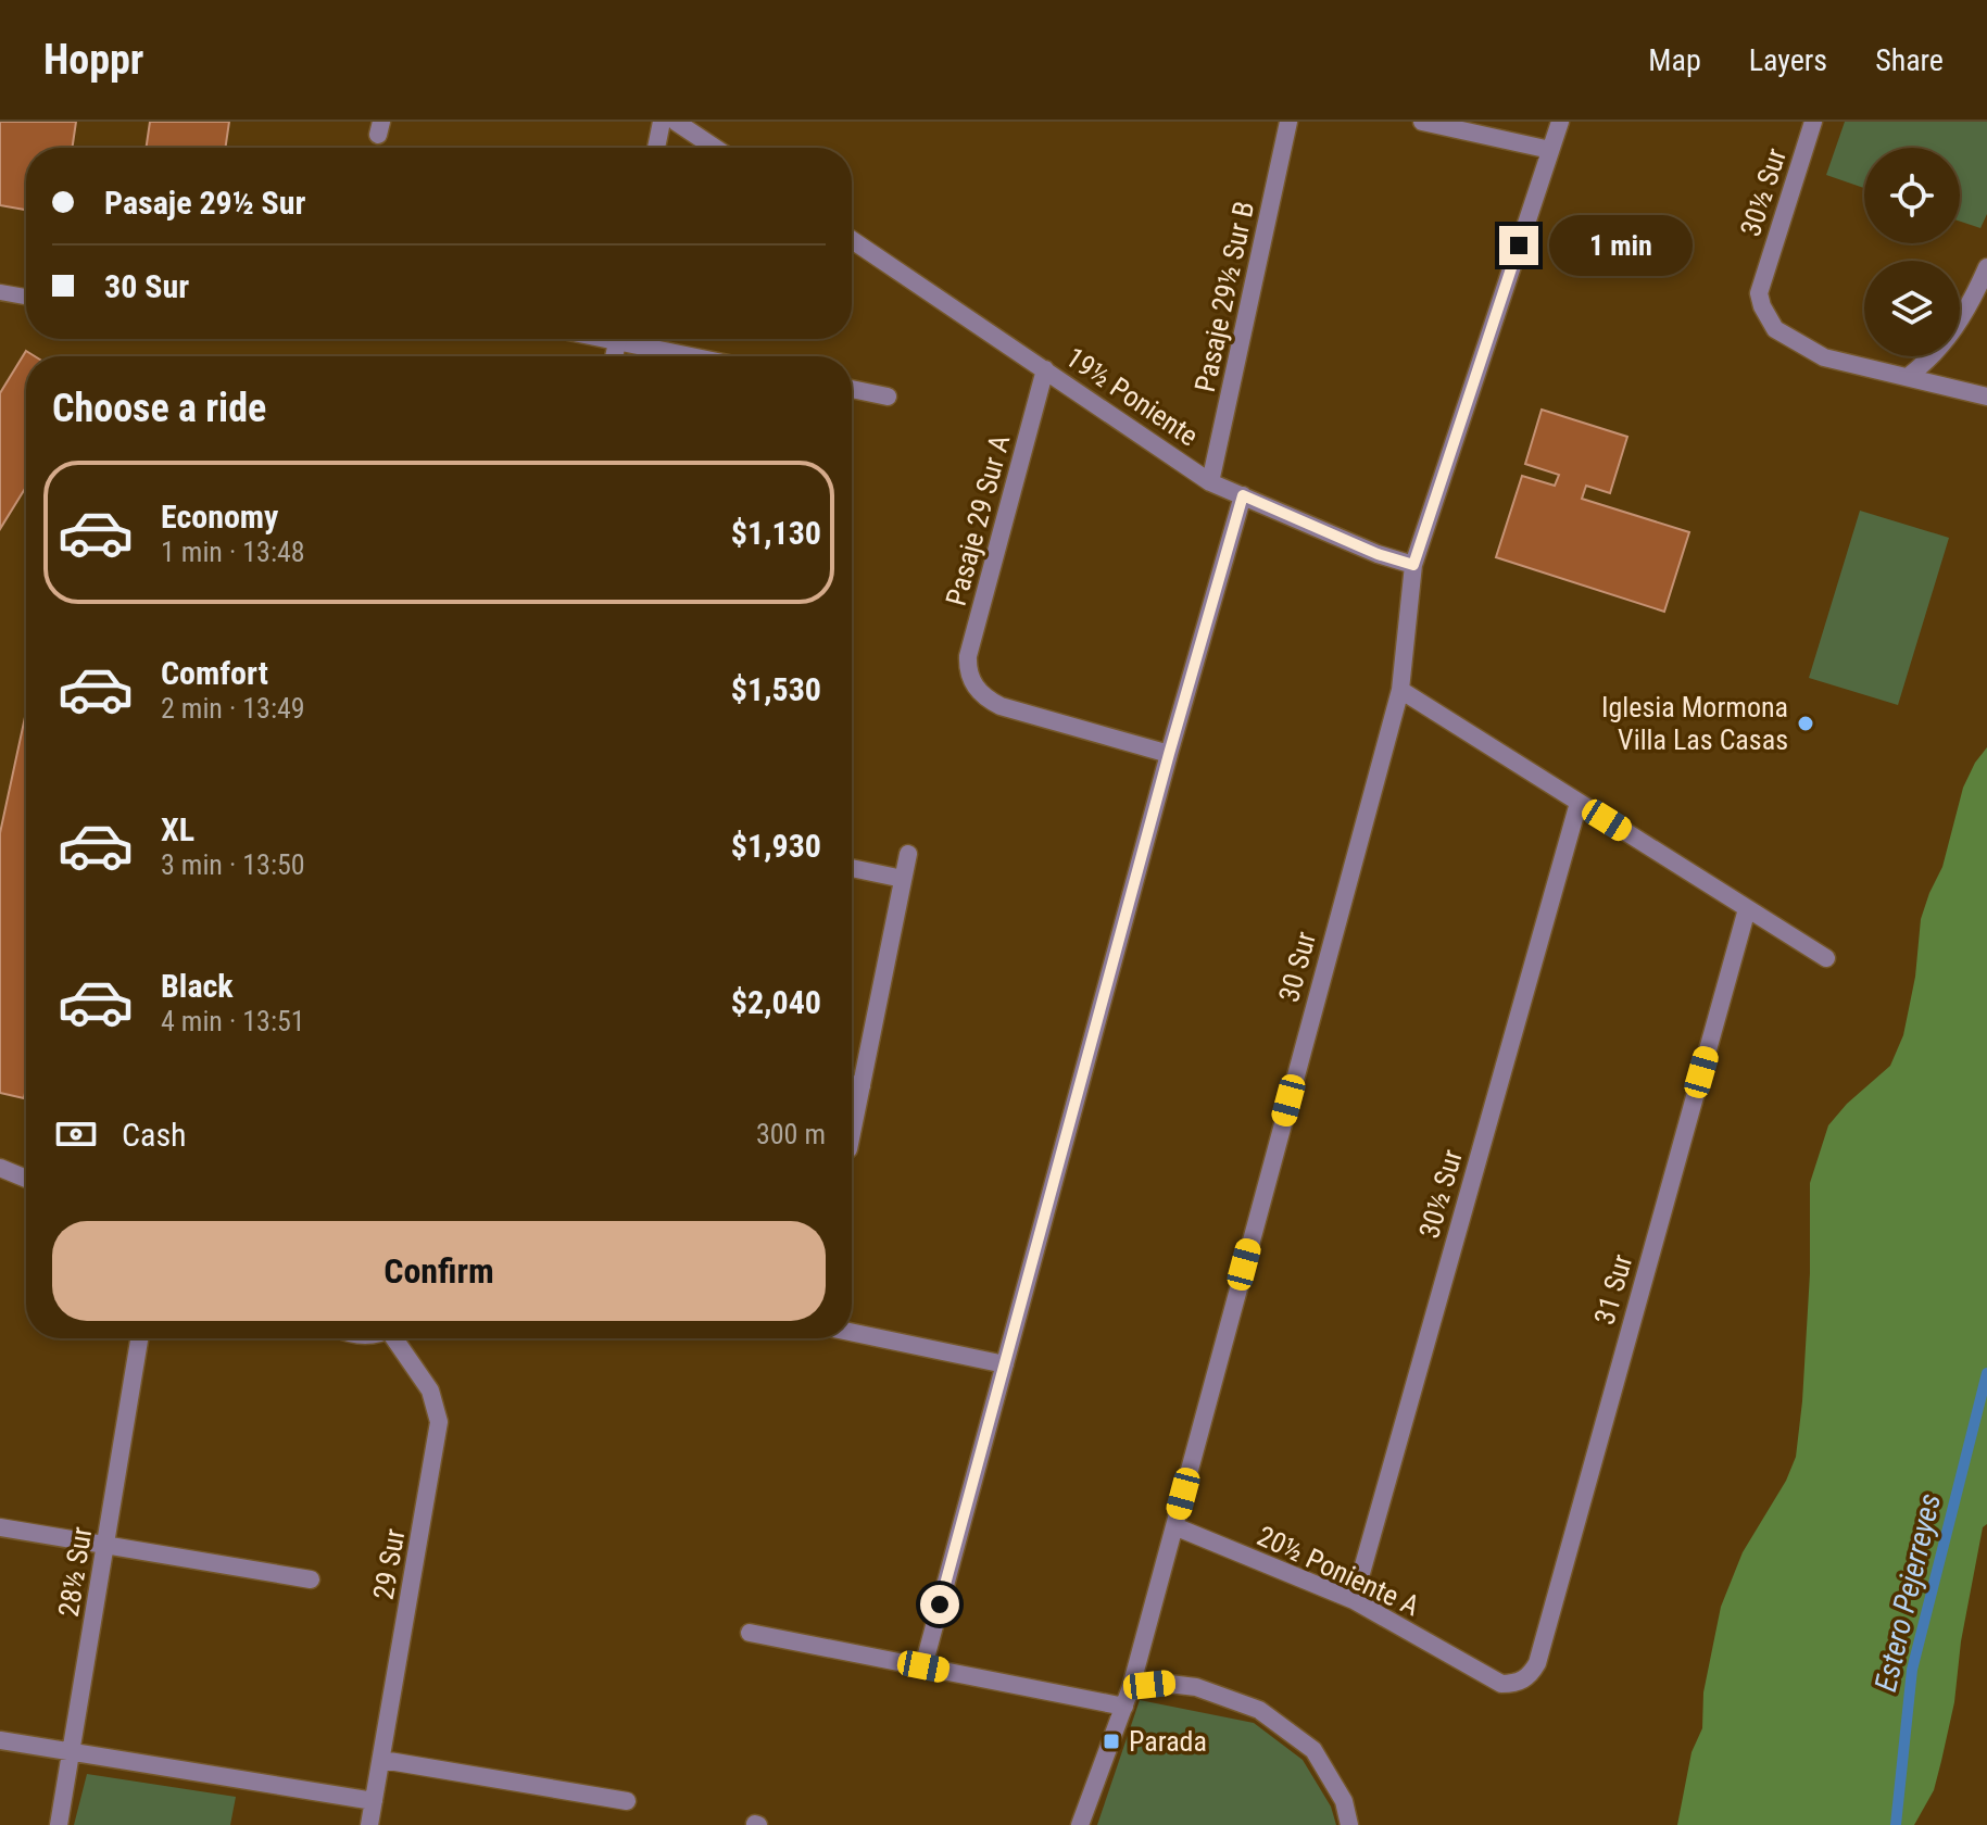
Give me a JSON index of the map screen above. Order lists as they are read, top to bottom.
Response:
{
  "streets": {
    "street": [
      "30½ Sur",
      "Pasaje 29½ Sur B",
      "19½ Poniente",
      "Pasaje 29 Sur A",
      "30 Sur",
      "31 Sur",
      "29 Sur",
      "20½ Poniente A",
      "28½ Sur"
    ]
  },
  "crossings": [
    ["30½ Sur", "20½ Poniente A"],
    ["Pasaje 29½ Sur B", "19½ Poniente"],
    ["19½ Poniente", "Pasaje 29 Sur A"],
    ["19½ Poniente", "30 Sur"],
    ["30 Sur", "20½ Poniente A"],
    ["31 Sur", "20½ Poniente A"]
  ],
  "water": ["Estero Pejerreyes"],
  "places": {
    "other": ["Iglesia Mormona Villa Las Casas"],
    "transit": ["Parada"]
  },
  "page": {
    "header": "Hoppr",
    "nav": ["Map", "Layers", "Share"],
    "banner": ["Pasaje 29½ Sur", "30 Sur"],
    "bubble": "1 min",
    "heading": "Choose a ride",
    "list": [
      {
        "name": "Economy",
        "note": "1 min · 13:48",
        "value": "$1,130"
      },
      {
        "name": "Comfort",
        "note": "2 min · 13:49",
        "value": "$1,530"
      },
      {
        "name": "XL",
        "note": "3 min · 13:50",
        "value": "$1,930"
      },
      {
        "name": "Black",
        "note": "4 min · 13:51",
        "value": "$2,040"
      }
    ],
    "pay": ["Cash", "300 m"],
    "buttons": "Confirm"
  }
}
